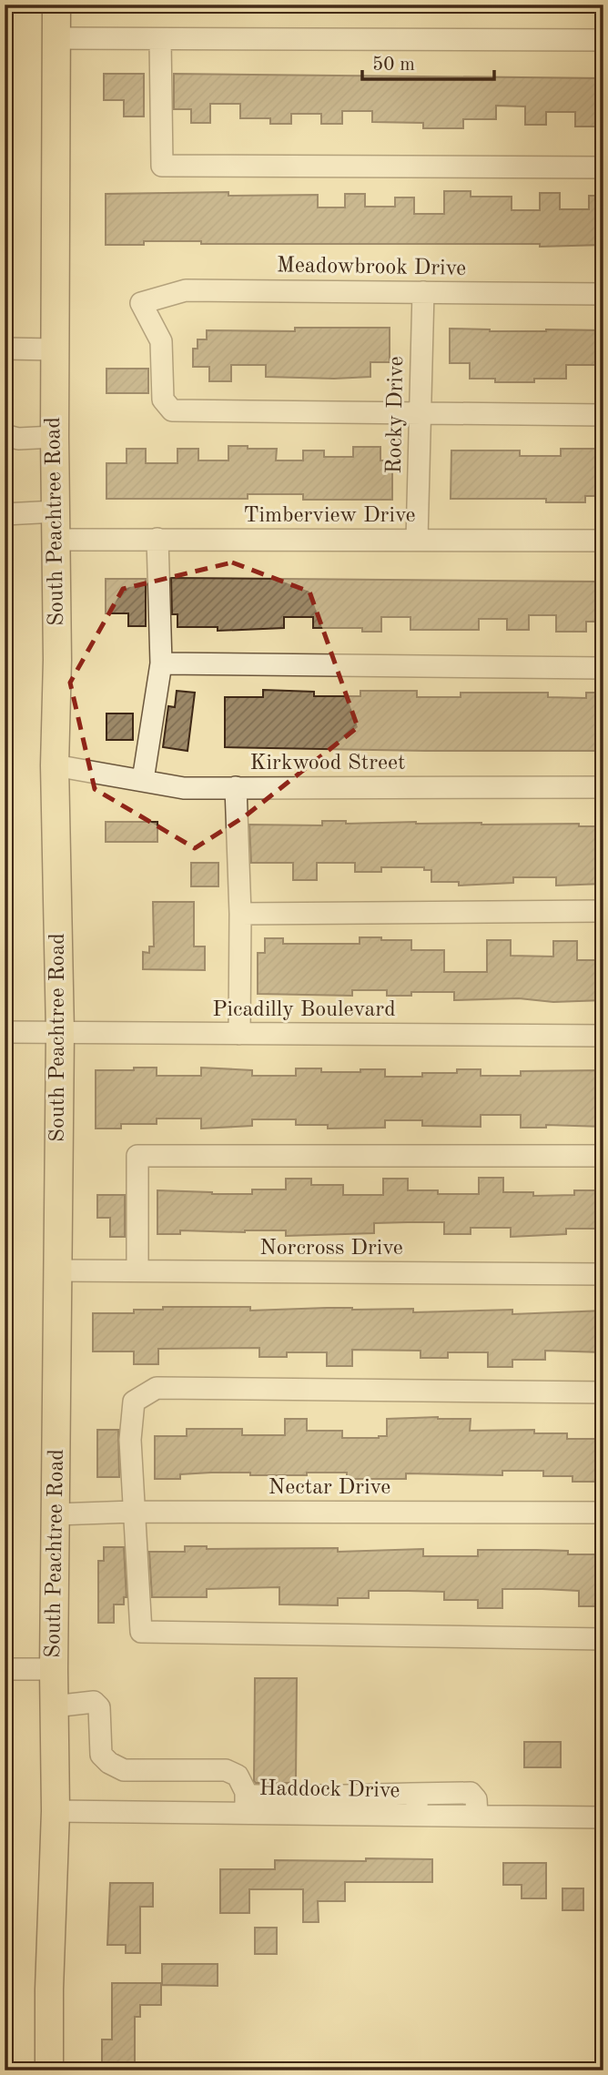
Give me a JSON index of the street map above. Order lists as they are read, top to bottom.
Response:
{
  "streets": {
    "main road": ["South Peachtree Road"],
    "street": [
      "Meadowbrook Drive",
      "Rocky Drive",
      "Timberview Drive",
      "Kirkwood Street",
      "Picadilly Boulevard",
      "Norcross Drive",
      "Nectar Drive",
      "Haddock Drive"
    ]
  },
  "crossings": [
    ["Meadowbrook Drive", "Rocky Drive"],
    ["Rocky Drive", "Timberview Drive"],
    ["Timberview Drive", "South Peachtree Road"],
    ["South Peachtree Road", "Kirkwood Street"],
    ["South Peachtree Road", "Picadilly Boulevard"],
    ["South Peachtree Road", "Norcross Drive"],
    ["South Peachtree Road", "Nectar Drive"],
    ["South Peachtree Road", "Haddock Drive"]
  ],
  "scale_bar": "50 m"
}
